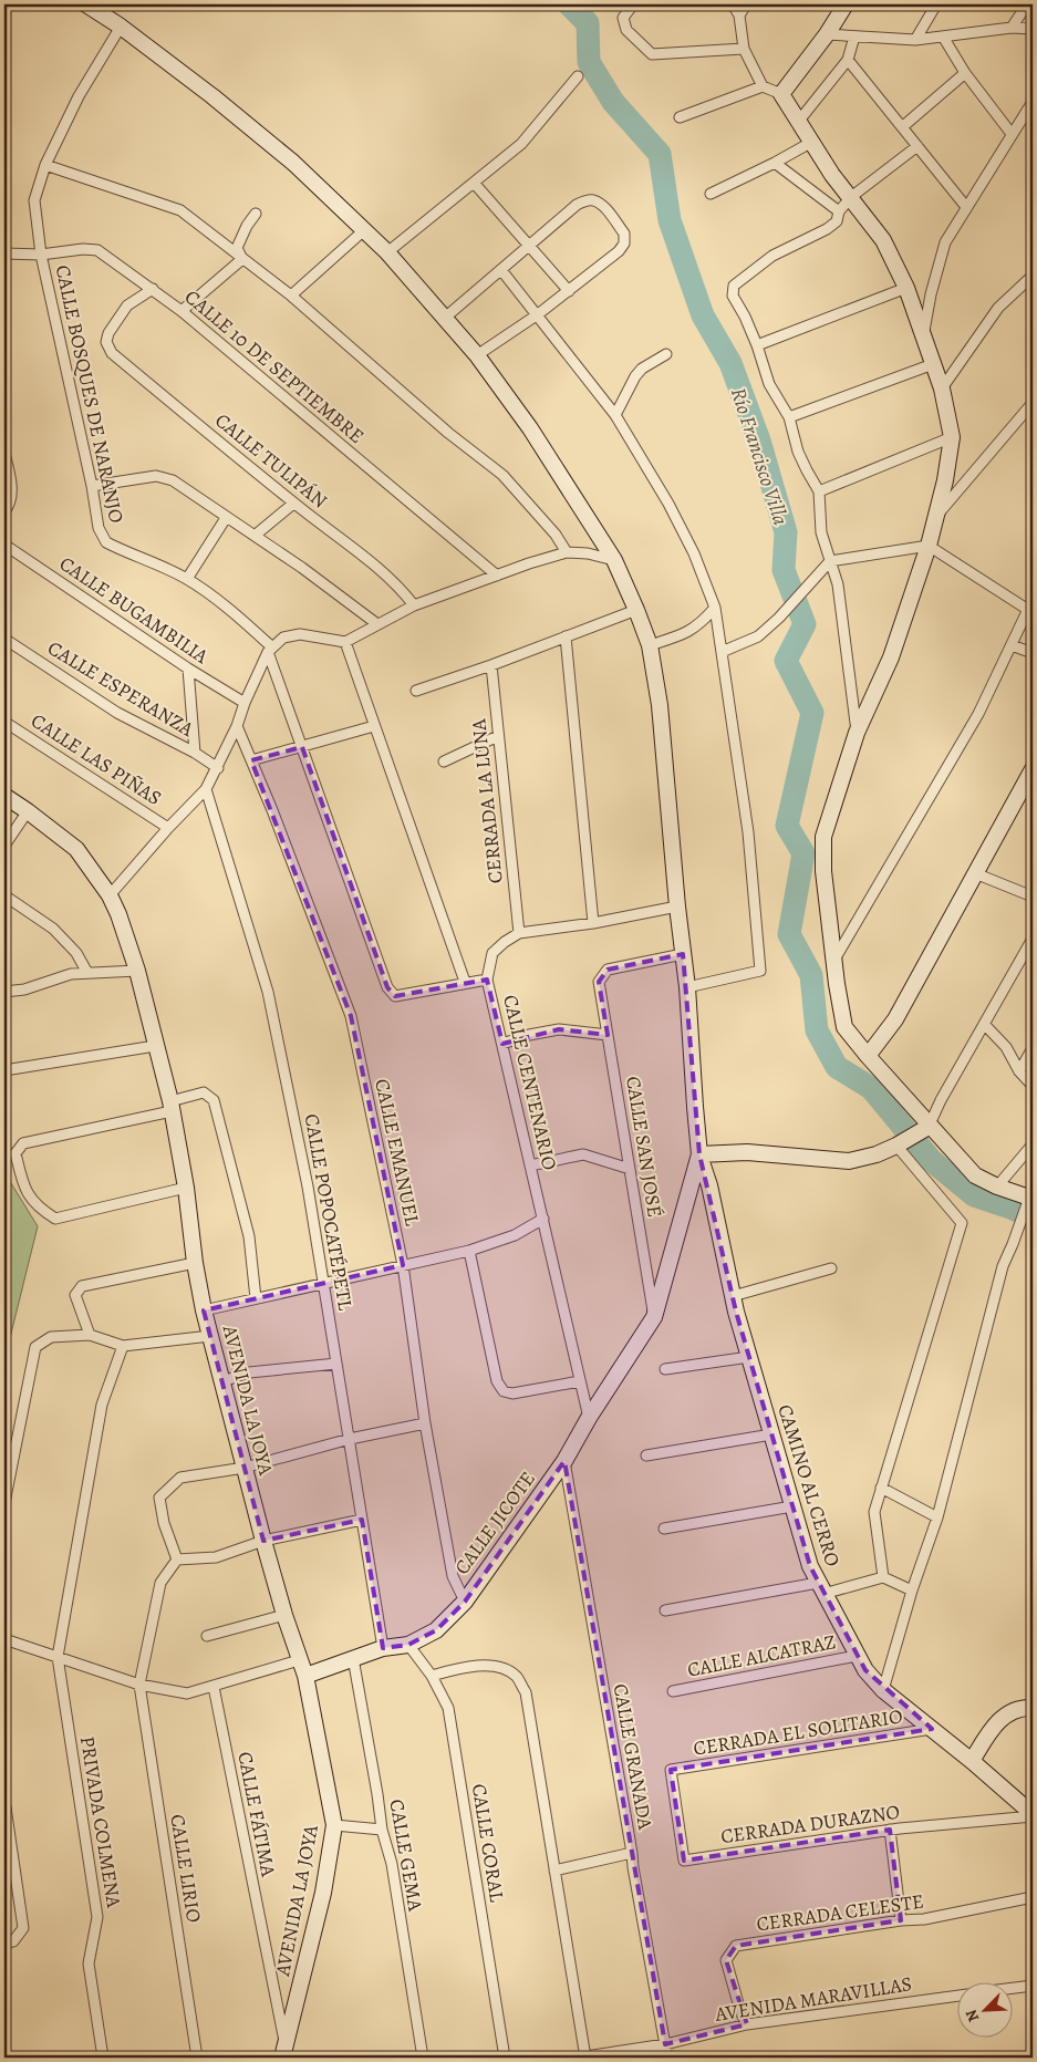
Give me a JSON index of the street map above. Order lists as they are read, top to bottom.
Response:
{
  "streets": {
    "main road": ["AVENIDA LA JOYA", "CAMINO AL CERRO", "CALLE JICOTE"],
    "street": [
      "CALLE 10 DE SEPTIEMBRE",
      "CALLE BOSQUES DE NARANJO",
      "CALLE TULIPÁN",
      "CALLE BUGAMBILIA",
      "CALLE ESPERANZA",
      "CALLE LAS PIÑAS",
      "CERRADA LA LUNA",
      "CALLE CENTENARIO",
      "CALLE SAN JOSÉ",
      "CALLE EMANUEL",
      "CALLE POPOCATÉPETL",
      "CALLE ALCATRAZ",
      "CERRADA EL SOLITARIO",
      "CALLE GRANADA",
      "CALLE FÁTIMA",
      "PRIVADA COLMENA",
      "CERRADA DURAZNO",
      "CALLE CORAL",
      "CALLE GEMA",
      "CALLE LIRIO",
      "CERRADA CELESTE",
      "AVENIDA MARAVILLAS"
    ]
  },
  "crossings": [
    ["CALLE 10 DE SEPTIEMBRE", "CALLE BOSQUES DE NARANJO"],
    ["CALLE 10 DE SEPTIEMBRE", "CALLE TULIPÁN"],
    ["CALLE BOSQUES DE NARANJO", "CALLE CENTENARIO"],
    ["CALLE CENTENARIO", "CALLE JICOTE"],
    ["CALLE SAN JOSÉ", "CALLE JICOTE"],
    ["CALLE EMANUEL", "CALLE JICOTE"],
    ["CALLE POPOCATÉPETL", "CALLE JICOTE"],
    ["AVENIDA LA JOYA", "CALLE JICOTE"],
    ["AVENIDA LA JOYA", "CALLE FÁTIMA"],
    ["CAMINO AL CERRO", "CALLE JICOTE"],
    ["CAMINO AL CERRO", "CALLE ALCATRAZ"],
    ["CAMINO AL CERRO", "CERRADA EL SOLITARIO"],
    ["CAMINO AL CERRO", "CERRADA DURAZNO"],
    ["CALLE JICOTE", "CALLE GRANADA"],
    ["CALLE JICOTE", "CALLE CORAL"],
    ["CALLE JICOTE", "CALLE GEMA"],
    ["CERRADA EL SOLITARIO", "CERRADA DURAZNO"],
    ["CALLE GRANADA", "AVENIDA MARAVILLAS"],
    ["CERRADA CELESTE", "AVENIDA MARAVILLAS"]
  ],
  "water": ["Río Francisco Villa"],
  "north": "bottom left"
}
